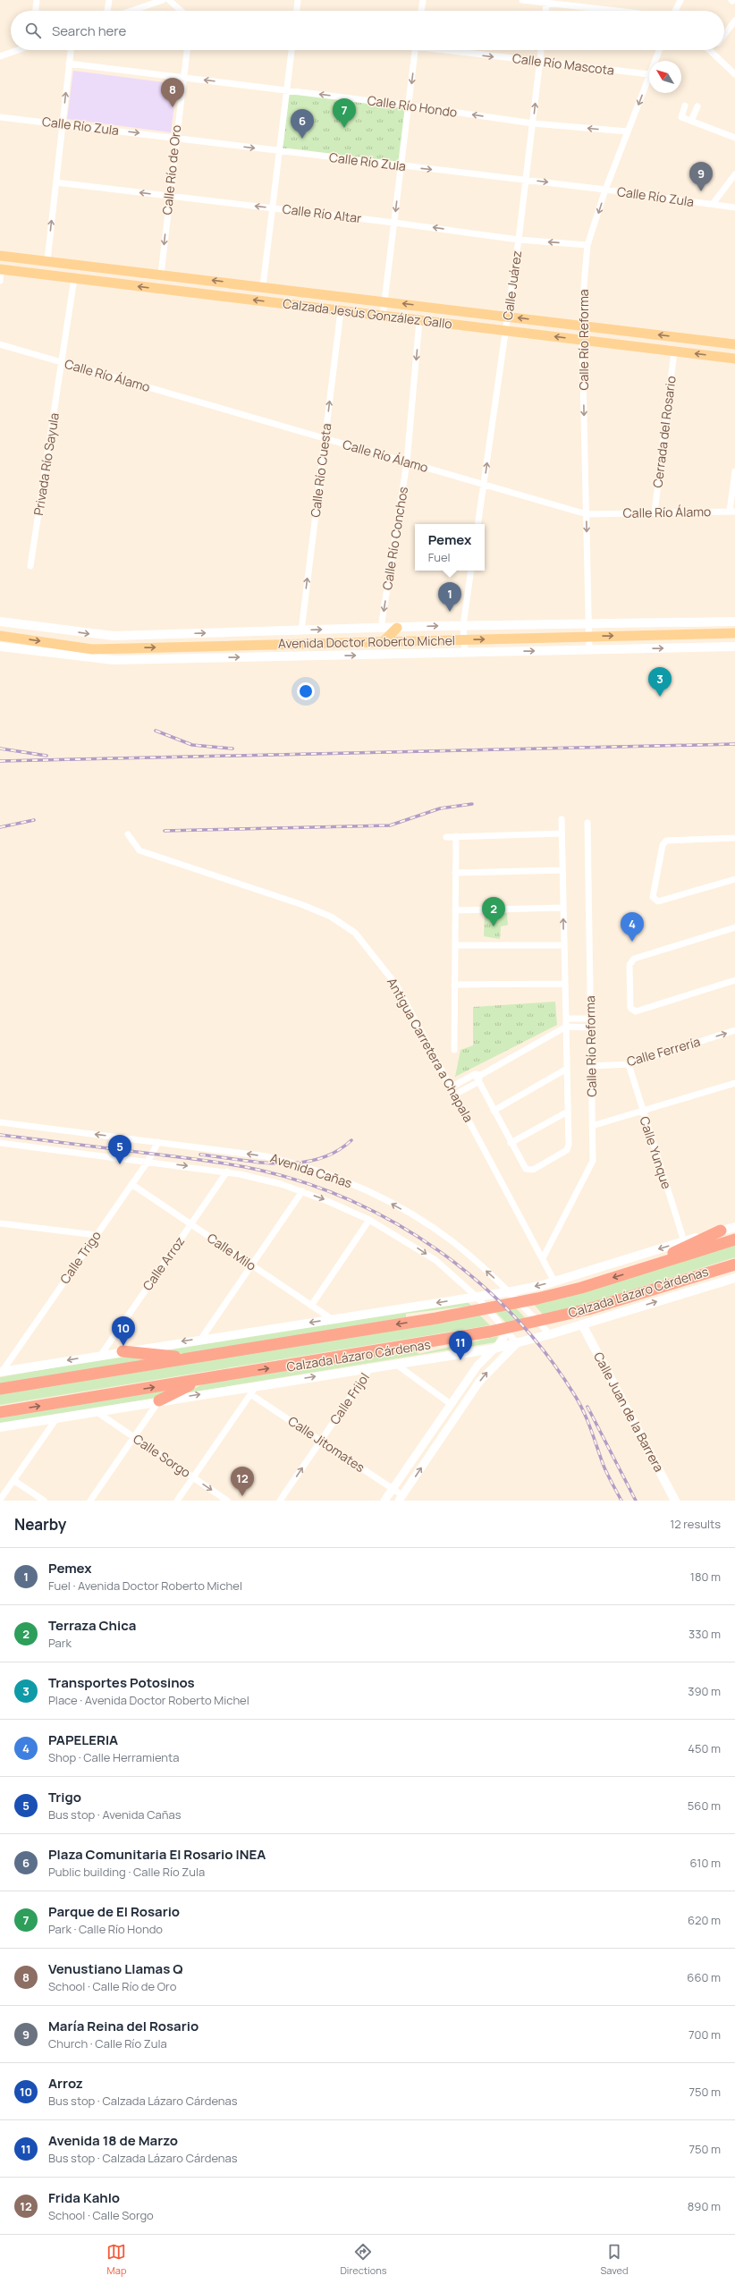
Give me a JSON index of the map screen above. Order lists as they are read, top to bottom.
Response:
{
  "streets": {
    "highway": ["Calzada Lázaro Cárdenas"],
    "main road": ["Calzada Jesús González Gallo", "Avenida Doctor Roberto Michel", "Calle Juan de la Barrera"],
    "street": [
      "Calle Río Mascota",
      "Calle Río Hondo",
      "Calle Río Zula",
      "Calle Río de Oro",
      "Calle Río Altar",
      "Calle Juárez",
      "Calle Río Reforma",
      "Calle Río Álamo",
      "Cerrada del Rosario",
      "Privada Río Sayula",
      "Calle Río Cuesta",
      "Calle Río Conchos",
      "Antigua Carretera a Chapala",
      "Calle Ferrería",
      "Calle Yunque",
      "Avenida Cañas",
      "Calle Milo",
      "Calle Trigo",
      "Calle Arroz",
      "Calle Frijol",
      "Calle Jitomates",
      "Calle Sorgo"
    ]
  },
  "crossings": [
    ["Calle Río Mascota", "Calle Juárez"],
    ["Calle Río Mascota", "Calle Río Reforma"],
    ["Calle Río Hondo", "Calle Río de Oro"],
    ["Calle Río Hondo", "Calle Juárez"],
    ["Calle Río Hondo", "Calle Río Reforma"],
    ["Calle Río Zula", "Calle Río de Oro"],
    ["Calle Río Zula", "Calle Juárez"],
    ["Calle Río Zula", "Calle Río Reforma"],
    ["Calle Río de Oro", "Calle Río Altar"],
    ["Calle Río de Oro", "Calzada Jesús González Gallo"],
    ["Calle Río Altar", "Calle Juárez"],
    ["Calle Río Altar", "Calle Río Reforma"],
    ["Calle Juárez", "Calzada Jesús González Gallo"],
    ["Calle Juárez", "Calle Río Álamo"],
    ["Calzada Jesús González Gallo", "Calle Río Reforma"],
    ["Calzada Jesús González Gallo", "Cerrada del Rosario"],
    ["Calzada Jesús González Gallo", "Privada Río Sayula"],
    ["Calzada Jesús González Gallo", "Calle Río Cuesta"],
    ["Calzada Jesús González Gallo", "Calle Río Conchos"],
    ["Calle Río Reforma", "Calle Río Álamo"],
    ["Calle Río Reforma", "Avenida Doctor Roberto Michel"],
    ["Calle Río Reforma", "Antigua Carretera a Chapala"],
    ["Calle Río Reforma", "Calle Ferrería"],
    ["Calle Río Álamo", "Cerrada del Rosario"],
    ["Calle Río Álamo", "Privada Río Sayula"],
    ["Calle Río Álamo", "Calle Río Cuesta"],
    ["Calle Río Álamo", "Calle Río Conchos"],
    ["Calle Río Cuesta", "Avenida Doctor Roberto Michel"],
    ["Calle Río Conchos", "Avenida Doctor Roberto Michel"],
    ["Calle Ferrería", "Calle Yunque"],
    ["Avenida Cañas", "Calle Trigo"],
    ["Avenida Cañas", "Calle Arroz"],
    ["Avenida Cañas", "Calzada Lázaro Cárdenas"],
    ["Calle Milo", "Calle Trigo"],
    ["Calle Milo", "Calle Arroz"],
    ["Calzada Lázaro Cárdenas", "Calle Frijol"],
    ["Calzada Lázaro Cárdenas", "Calle Juan de la Barrera"],
    ["Calzada Lázaro Cárdenas", "Calle Sorgo"],
    ["Calle Frijol", "Calle Jitomates"]
  ],
  "one_way": [
    "Calle Río Mascota",
    "Calle Río Hondo",
    "Calle Río Zula",
    "Calle Río de Oro",
    "Calle Río Altar",
    "Calle Juárez",
    "Calle Río Reforma",
    "Calle Río Cuesta",
    "Calle Río Conchos",
    "Avenida Doctor Roberto Michel",
    "Calle Frijol"
  ],
  "north": "top left",
  "page": {
    "search": "Search here",
    "pins": [
      "8",
      "7",
      "6",
      "9",
      "1",
      "3",
      "2",
      "4",
      "5",
      "10",
      "11",
      "12"
    ],
    "popup": ["Pemex", "Fuel"],
    "heading": ["Nearby", "12 results"],
    "list": [
      {
        "mark": "1",
        "name": "Pemex",
        "note": "Fuel · Avenida Doctor Roberto Michel",
        "value": "180 m"
      },
      {
        "mark": "2",
        "name": "Terraza Chica",
        "note": "Park",
        "value": "330 m"
      },
      {
        "mark": "3",
        "name": "Transportes Potosinos",
        "note": "Place · Avenida Doctor Roberto Michel",
        "value": "390 m"
      },
      {
        "mark": "4",
        "name": "PAPELERIA",
        "note": "Shop · Calle Herramienta",
        "value": "450 m"
      },
      {
        "mark": "5",
        "name": "Trigo",
        "note": "Bus stop · Avenida Cañas",
        "value": "560 m"
      },
      {
        "mark": "6",
        "name": "Plaza Comunitaria El Rosario INEA",
        "note": "Public building · Calle Río Zula",
        "value": "610 m"
      },
      {
        "mark": "7",
        "name": "Parque de El Rosario",
        "note": "Park · Calle Río Hondo",
        "value": "620 m"
      },
      {
        "mark": "8",
        "name": "Venustiano Llamas Q",
        "note": "School · Calle Río de Oro",
        "value": "660 m"
      },
      {
        "mark": "9",
        "name": "María Reina del Rosario",
        "note": "Church · Calle Río Zula",
        "value": "700 m"
      },
      {
        "mark": "10",
        "name": "Arroz",
        "note": "Bus stop · Calzada Lázaro Cárdenas",
        "value": "750 m"
      },
      {
        "mark": "11",
        "name": "Avenida 18 de Marzo",
        "note": "Bus stop · Calzada Lázaro Cárdenas",
        "value": "750 m"
      },
      {
        "mark": "12",
        "name": "Frida Kahlo",
        "note": "School · Calle Sorgo",
        "value": "890 m"
      }
    ],
    "nav": ["Map", "Directions", "Saved"]
  }
}
